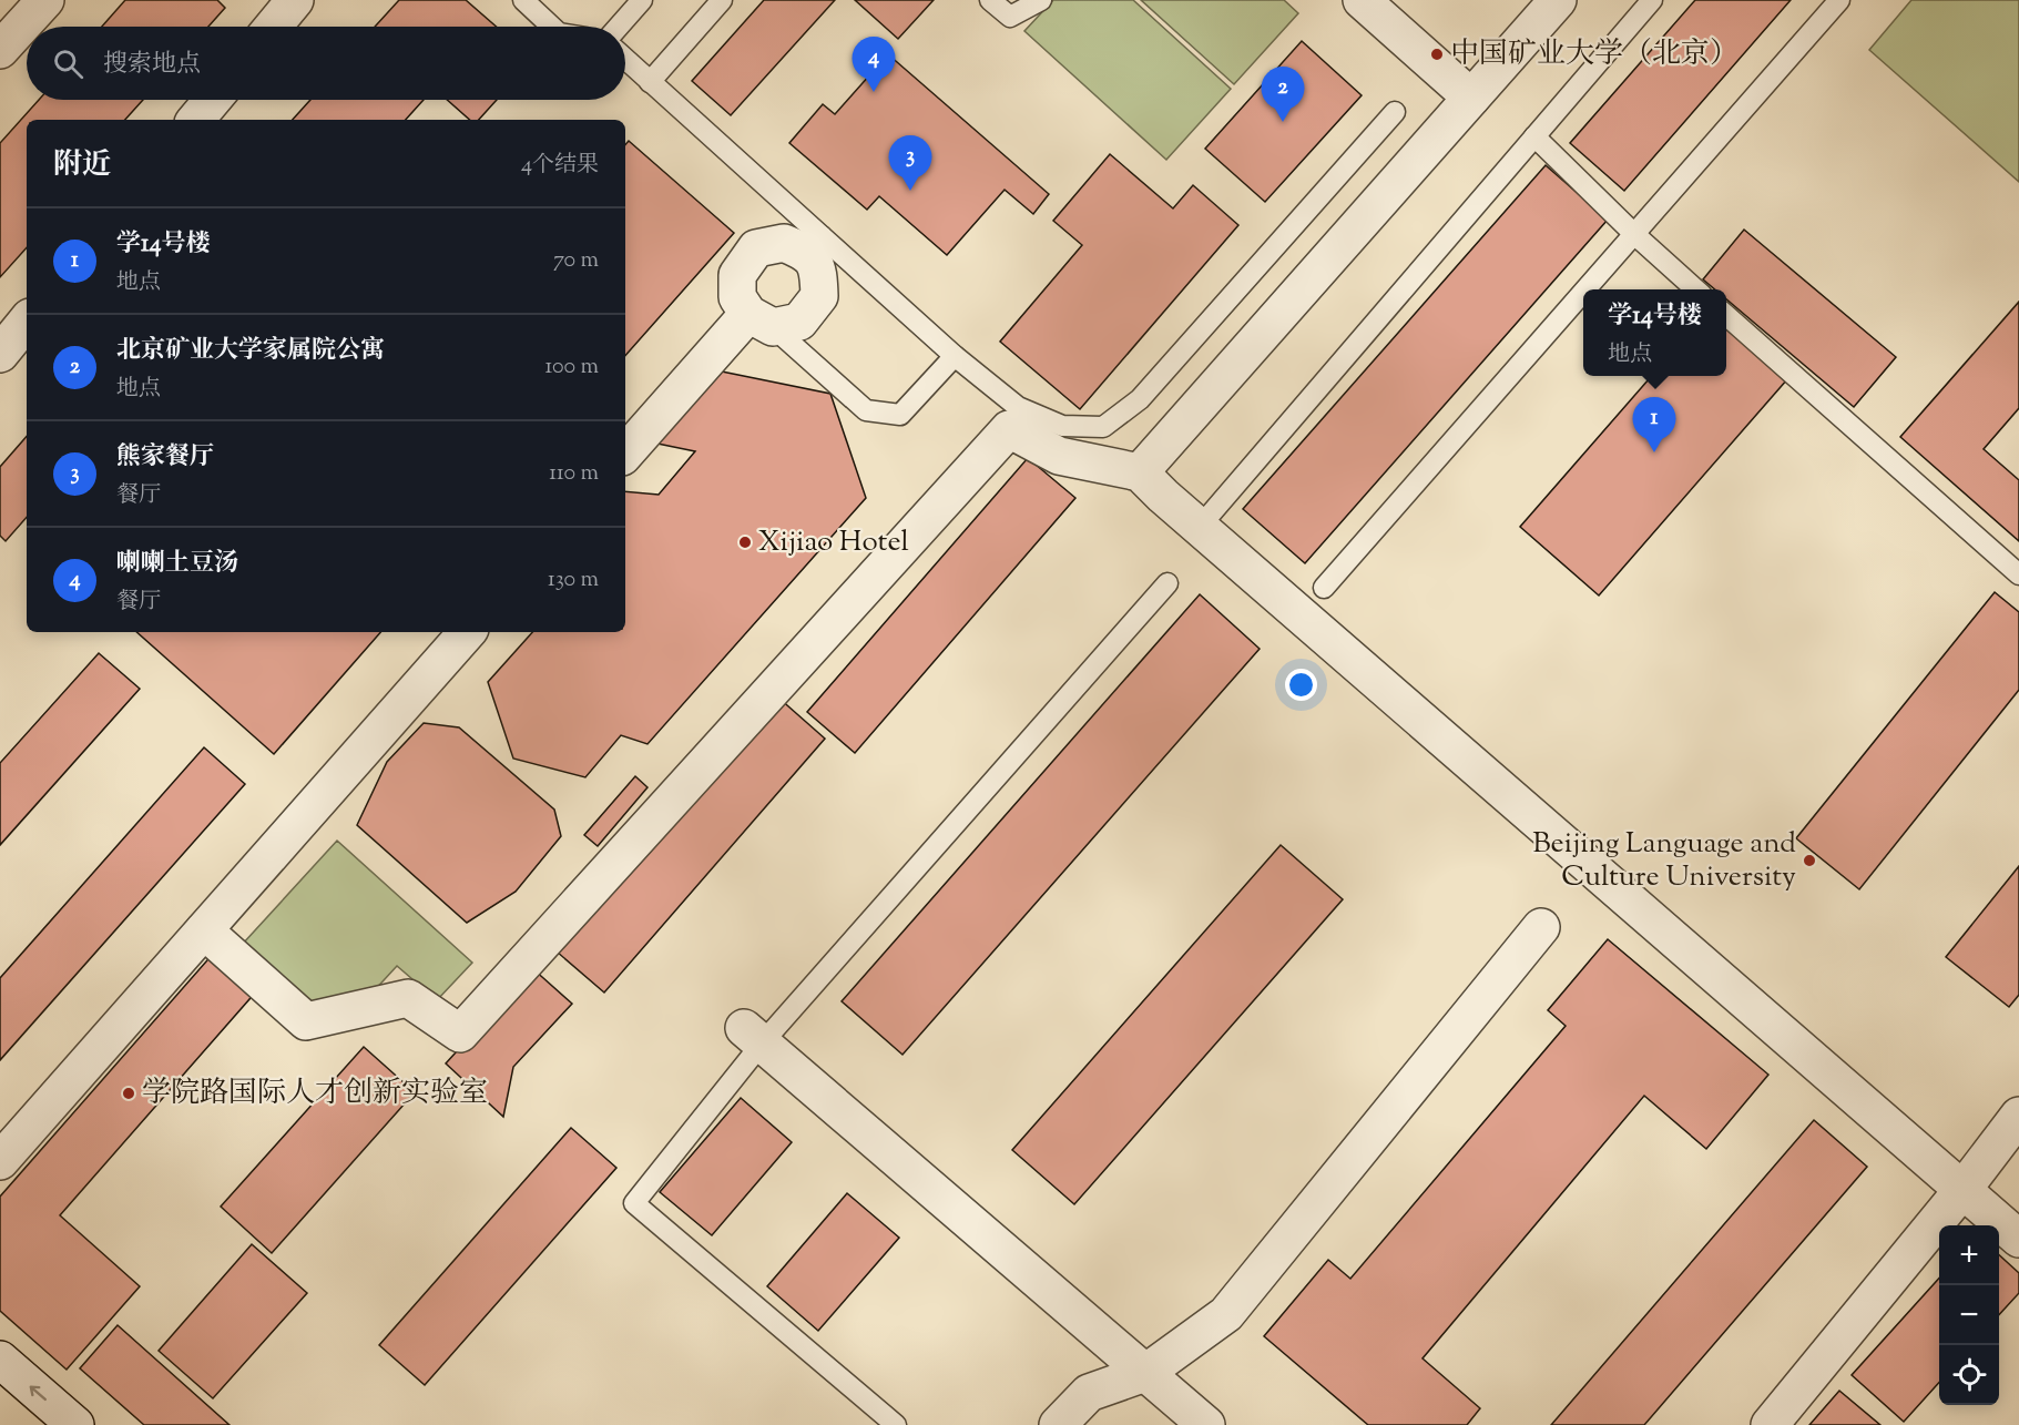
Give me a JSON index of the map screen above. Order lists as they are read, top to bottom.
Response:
{
  "places": [
    "中国矿业大学（北京）",
    "Xijiao Hotel",
    "Beijing Language and Culture University",
    "学院路国际人才创新实验室"
  ],
  "page": {
    "search": "搜索地点",
    "pins": [
      "4",
      "2",
      "3",
      "1"
    ],
    "heading": ["附近", "4个结果"],
    "list": [
      {
        "mark": "1",
        "name": "学14号楼",
        "note": "地点",
        "value": "70 m"
      },
      {
        "mark": "2",
        "name": "北京矿业大学家属院公寓",
        "note": "地点",
        "value": "100 m"
      },
      {
        "mark": "3",
        "name": "熊家餐厅",
        "note": "餐厅",
        "value": "110 m"
      },
      {
        "mark": "4",
        "name": "喇喇土豆汤",
        "note": "餐厅",
        "value": "130 m"
      }
    ],
    "popup": ["学14号楼", "地点"],
    "map_buttons": ["+", "−"]
  }
}
